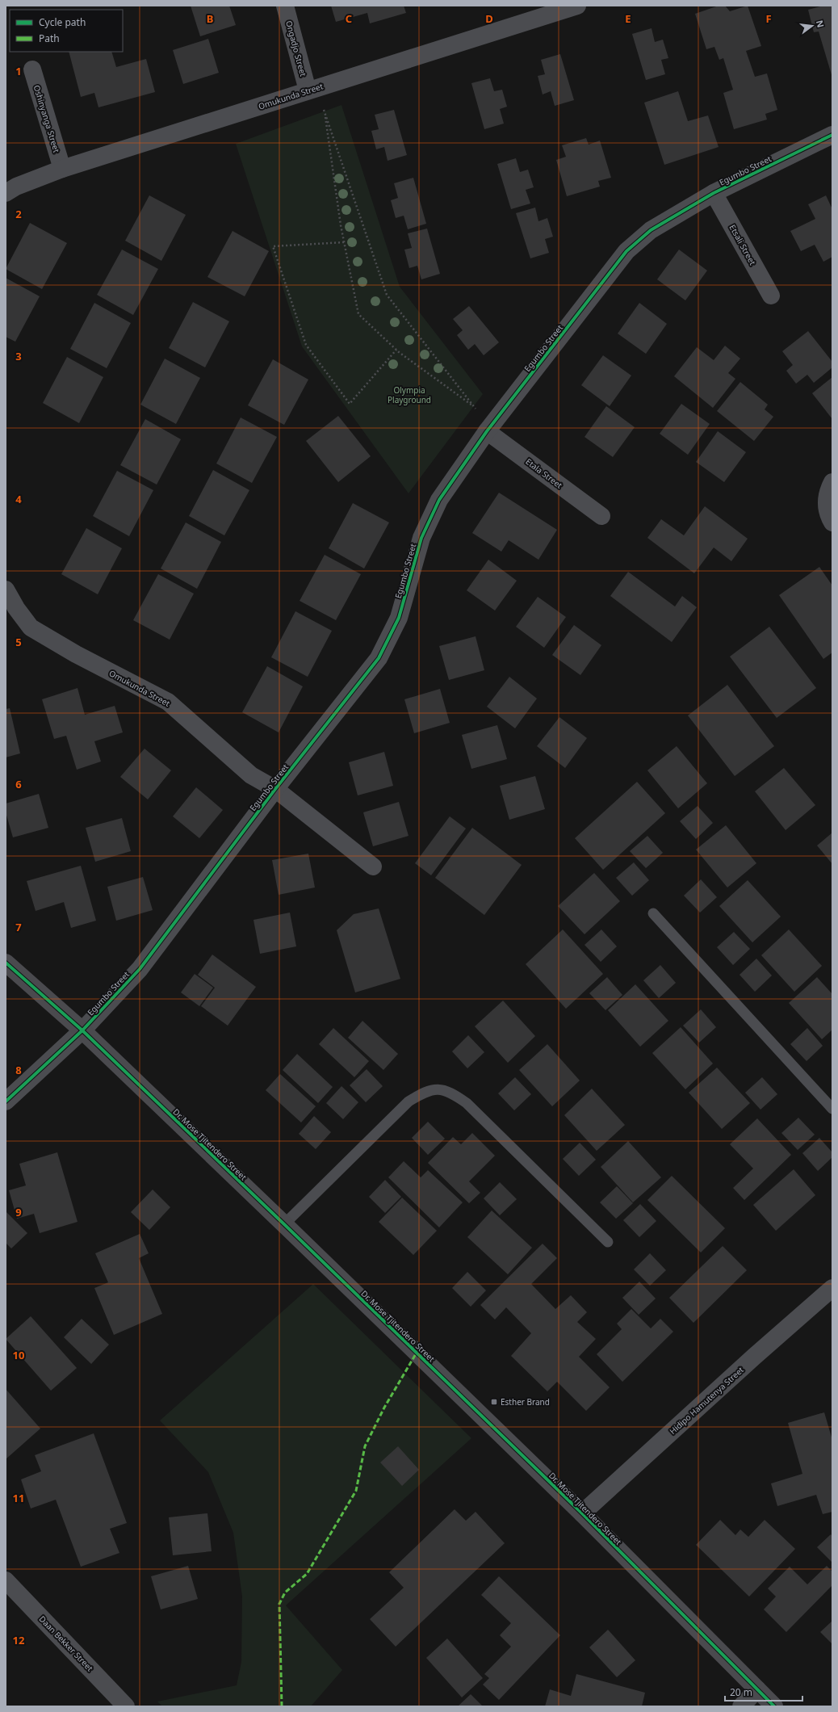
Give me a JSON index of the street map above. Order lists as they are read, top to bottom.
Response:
{
  "streets": {
    "street": [
      "Ongadjo Street",
      "Omukunda Street",
      "Oshinyanga Street",
      "Egumbo Street",
      "Etsali Street",
      "Etala Street",
      "Dr. Mose Tjitendero Street",
      "Hidipo Hamutenya Street",
      "Daan Bekker Street"
    ]
  },
  "crossings": [
    ["Ongadjo Street", "Omukunda Street"],
    ["Omukunda Street", "Oshinyanga Street"],
    ["Omukunda Street", "Egumbo Street"],
    ["Egumbo Street", "Etsali Street"],
    ["Egumbo Street", "Etala Street"],
    ["Egumbo Street", "Dr. Mose Tjitendero Street"],
    ["Dr. Mose Tjitendero Street", "Hidipo Hamutenya Street"]
  ],
  "parks": ["Olympia Playground"],
  "places": {
    "transit": ["Esther Brand"]
  },
  "legend": ["Cycle path", "Path"],
  "scale_bar": "20 m",
  "north": "right",
  "grid": {
    "columns": [
      "B",
      "C",
      "D",
      "E",
      "F"
    ],
    "rows": [
      "1",
      "2",
      "3",
      "4",
      "5",
      "6",
      "7",
      "8",
      "9",
      "10",
      "11",
      "12"
    ]
  }
}
